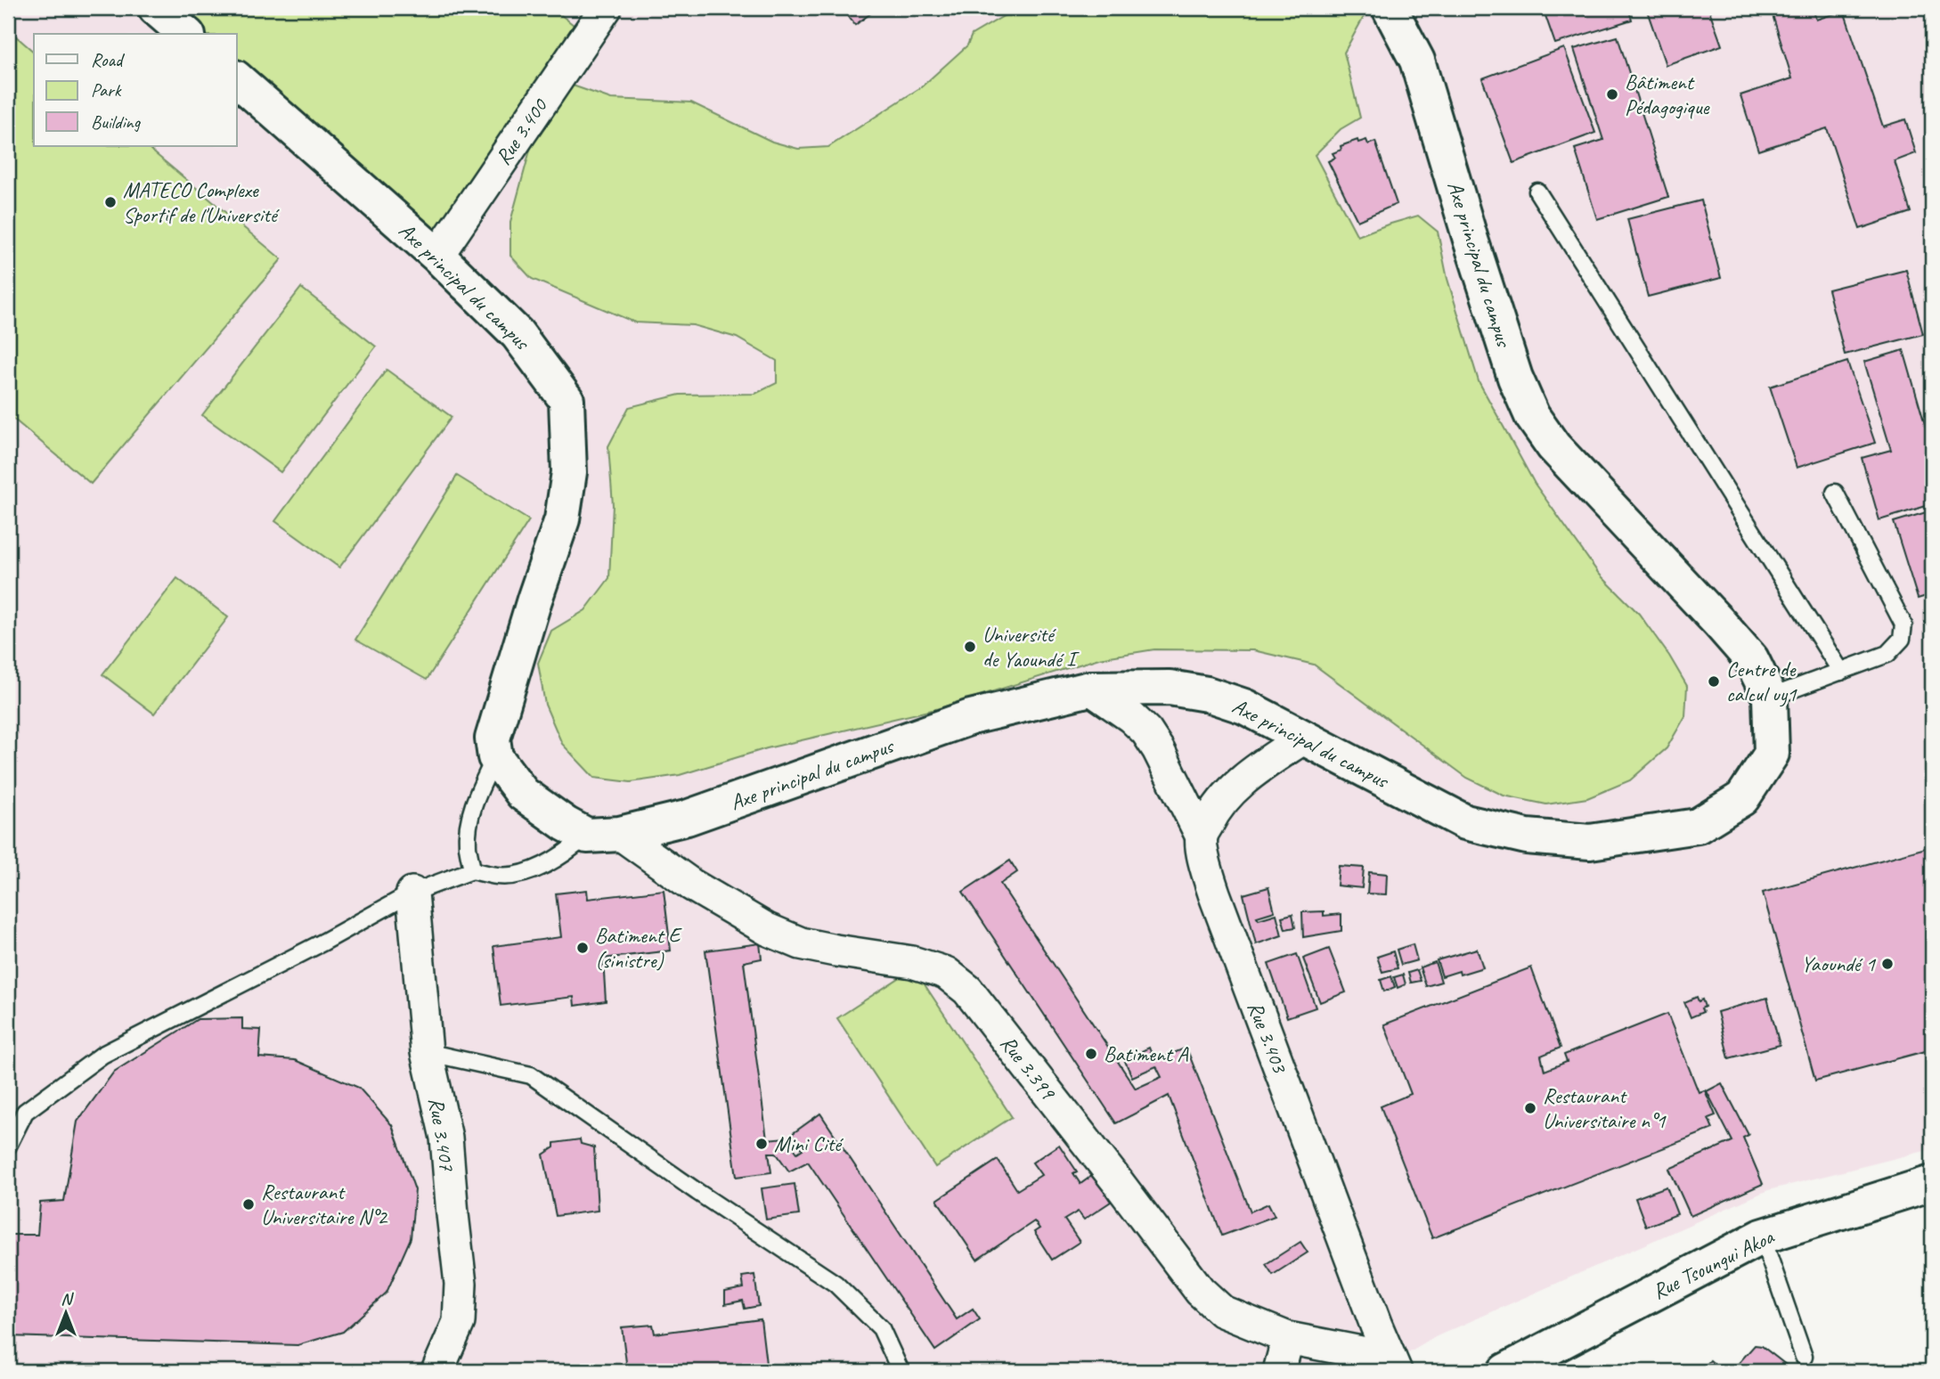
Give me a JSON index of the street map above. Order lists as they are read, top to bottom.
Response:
{
  "streets": {
    "street": [
      "Rue 3.400",
      "Axe principal du campus",
      "Rue 3.403",
      "Rue 3.399",
      "Rue 3.407",
      "Rue Tsoungui Akoa"
    ]
  },
  "crossings": [
    ["Rue 3.400", "Axe principal du campus"],
    ["Axe principal du campus", "Rue 3.403"],
    ["Axe principal du campus", "Rue 3.399"],
    ["Rue 3.403", "Rue 3.399"]
  ],
  "places": [
    "Bâtiment Pédagogique",
    "MATECO Complexe Sportif de l'Université",
    "Université de Yaoundé I",
    "Centre de calcul uy1",
    "Batiment E (sinistre)",
    "Yaoundé 1",
    "Batiment A",
    "Restaurant Universitaire n°1",
    "Mini Cité",
    "Restaurant Universitaire N°2"
  ],
  "legend": ["Road", "Park", "Building"],
  "north": "top"
}
